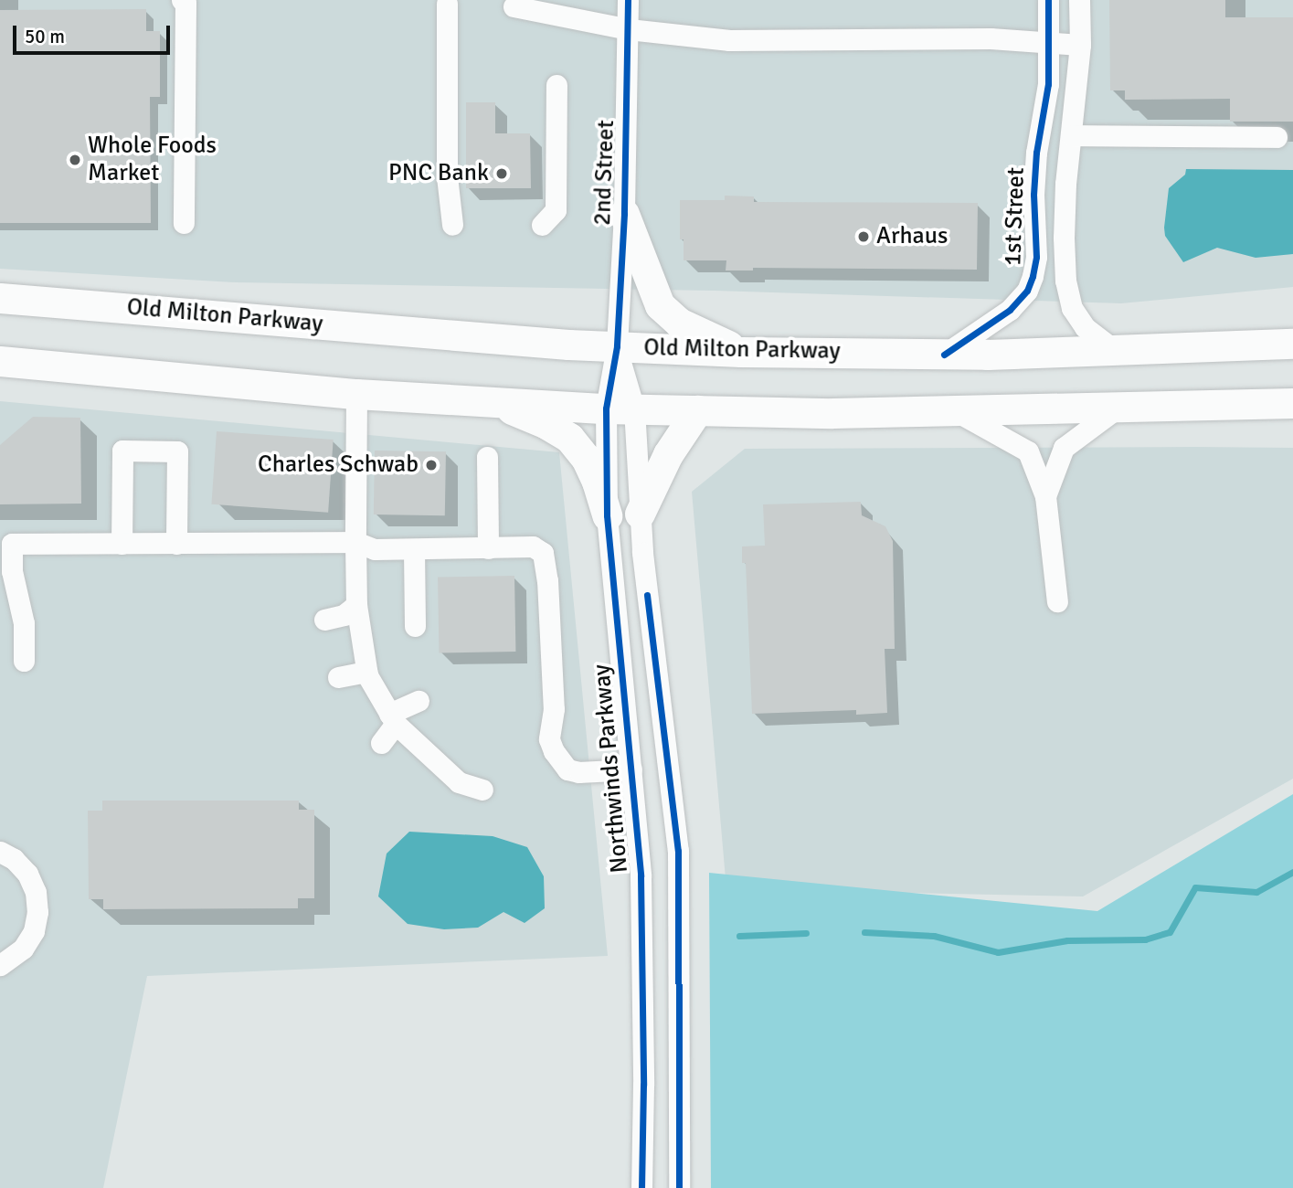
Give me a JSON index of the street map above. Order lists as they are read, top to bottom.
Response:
{
  "streets": {
    "highway": ["Old Milton Parkway"],
    "street": ["2nd Street", "1st Street", "Northwinds Parkway"]
  },
  "crossings": [
    ["2nd Street", "Old Milton Parkway"],
    ["2nd Street", "Northwinds Parkway"],
    ["1st Street", "Old Milton Parkway"],
    ["Old Milton Parkway", "Northwinds Parkway"]
  ],
  "places": [
    "Whole Foods Market",
    "PNC Bank",
    "Arhaus",
    "Charles Schwab"
  ],
  "scale_bar": "50 m"
}
